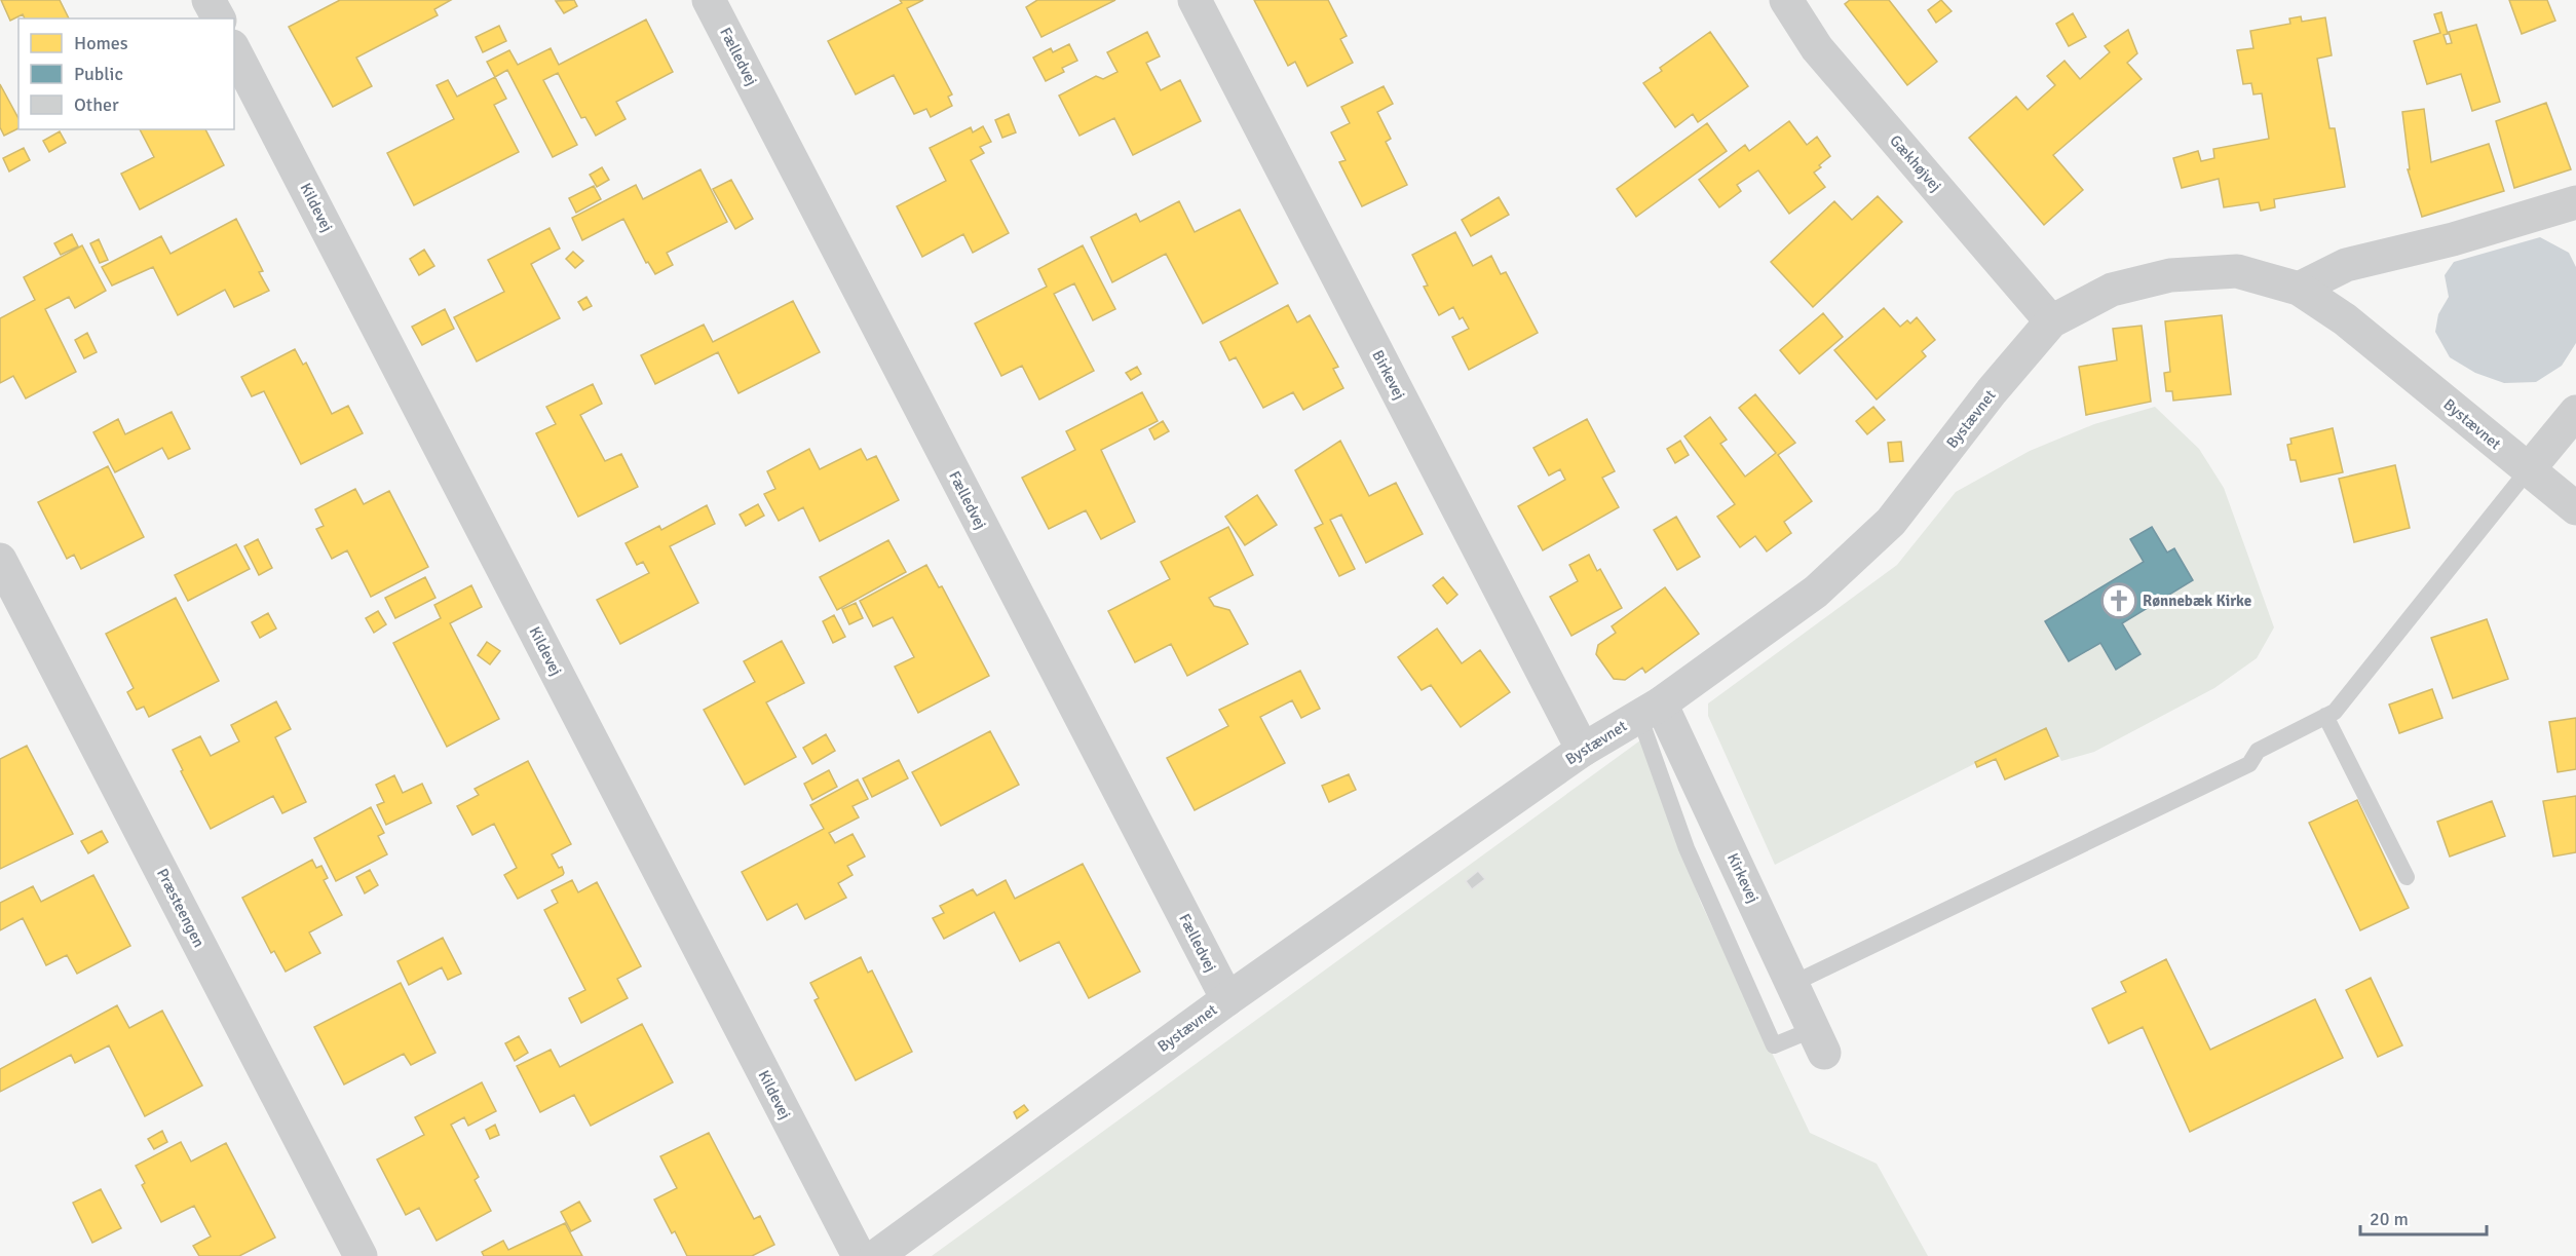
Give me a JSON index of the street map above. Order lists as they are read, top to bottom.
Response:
{
  "streets": {
    "street": [
      "Fælledvej",
      "Gækhøjvej",
      "Kildevej",
      "Birkevej",
      "Bystævnet",
      "Kirkevej",
      "Præsteengen"
    ]
  },
  "crossings": [
    ["Fælledvej", "Bystævnet"],
    ["Gækhøjvej", "Bystævnet"],
    ["Birkevej", "Bystævnet"],
    ["Bystævnet", "Kirkevej"]
  ],
  "places": {
    "church": ["Rønnebæk Kirke"]
  },
  "legend": ["Homes", "Public", "Other"],
  "scale_bar": "20 m"
}
